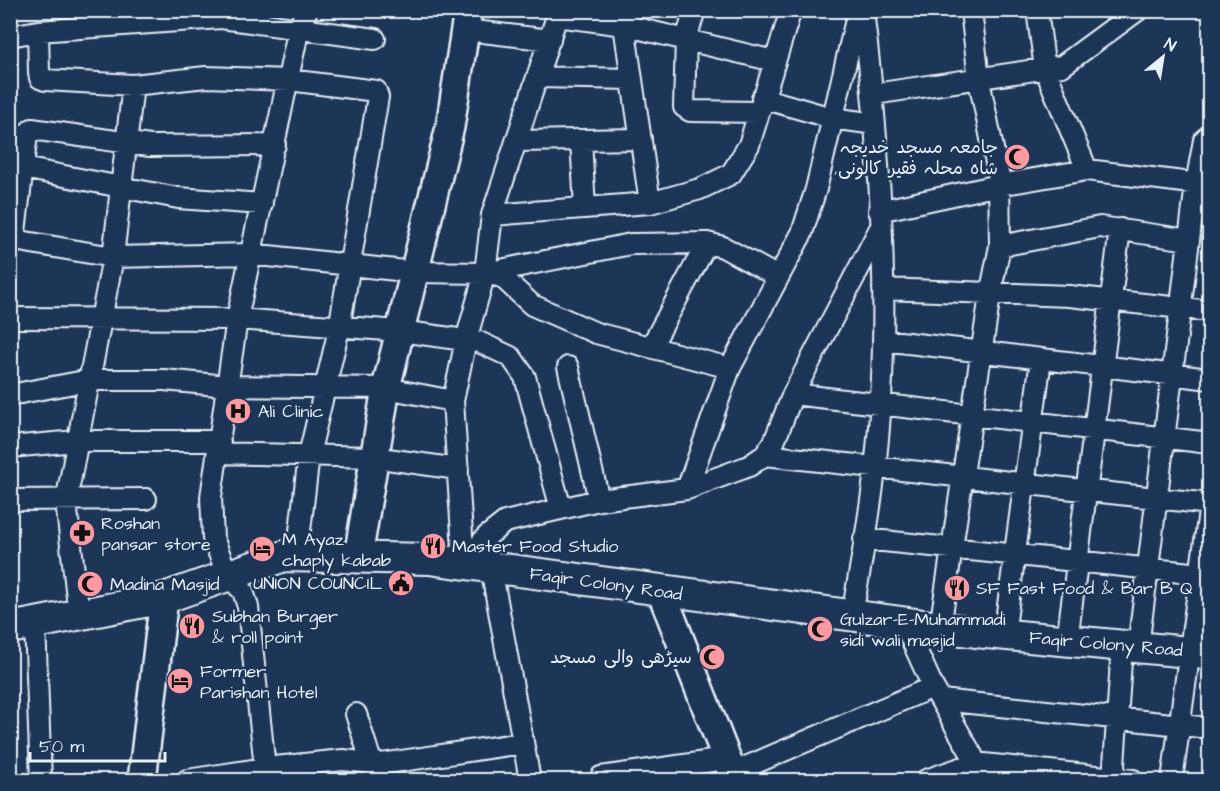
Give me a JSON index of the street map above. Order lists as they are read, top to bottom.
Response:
{
  "streets": {
    "main road": ["Faqir Colony Road"]
  },
  "places": {
    "mosque": [
      "جامعہ مسجد خدیجہ ,شاہ محلہ فقیر کالونی",
      "Madina Masjid",
      "Gulzar-E-Muhammadi sidi wali masjid",
      "سیڑھی والی مسجد"
    ],
    "hospital": ["Ali Clinic"],
    "pharmacy": ["Roshan pansar store"],
    "restaurant": ["Master Food Studio", "SF Fast Food & Bar B Q", "Subhan Burger & roll point"],
    "hotel": ["M Ayaz chaply kabab", "Former Parishan Hotel"],
    "public building": ["UNION COUNCIL"]
  },
  "scale_bar": "50 m",
  "north": "top right"
}
